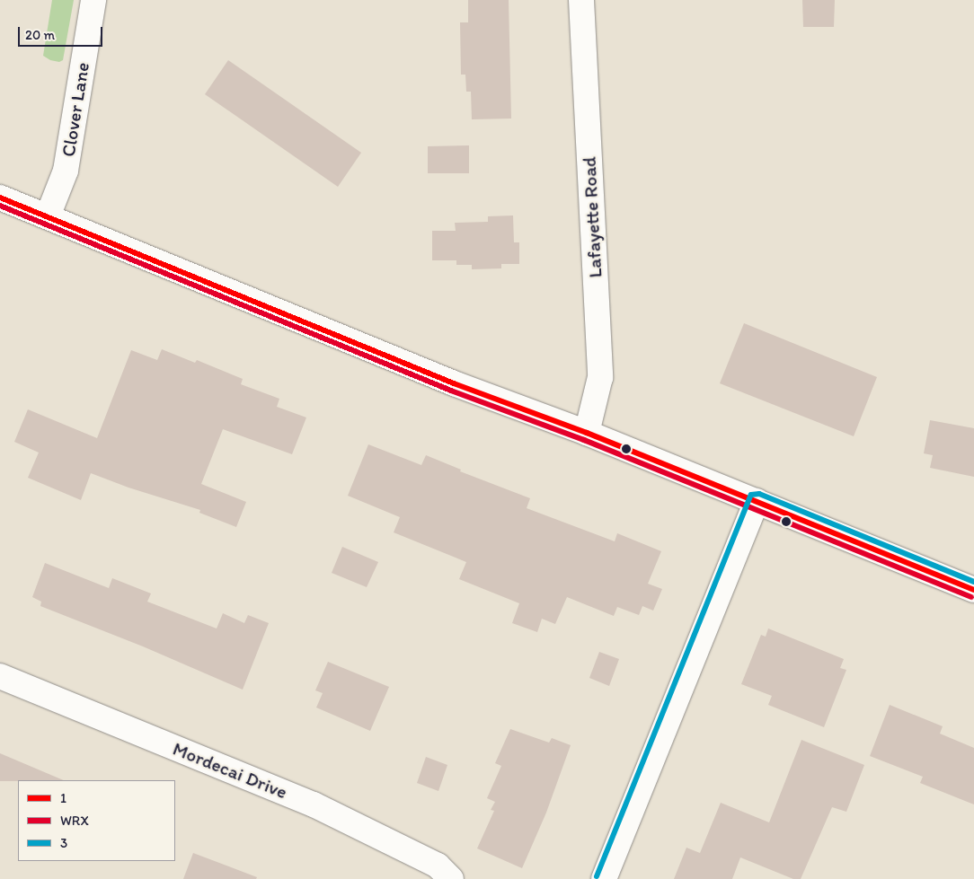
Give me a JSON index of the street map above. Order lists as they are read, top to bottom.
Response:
{
  "streets": {
    "street": ["Clover Lane", "Lafayette Road", "Mordecai Drive"]
  },
  "lines": ["transit line 1", "transit line WRX", "transit line 3"],
  "legend": ["1", "WRX", "3"],
  "scale_bar": "20 m"
}
